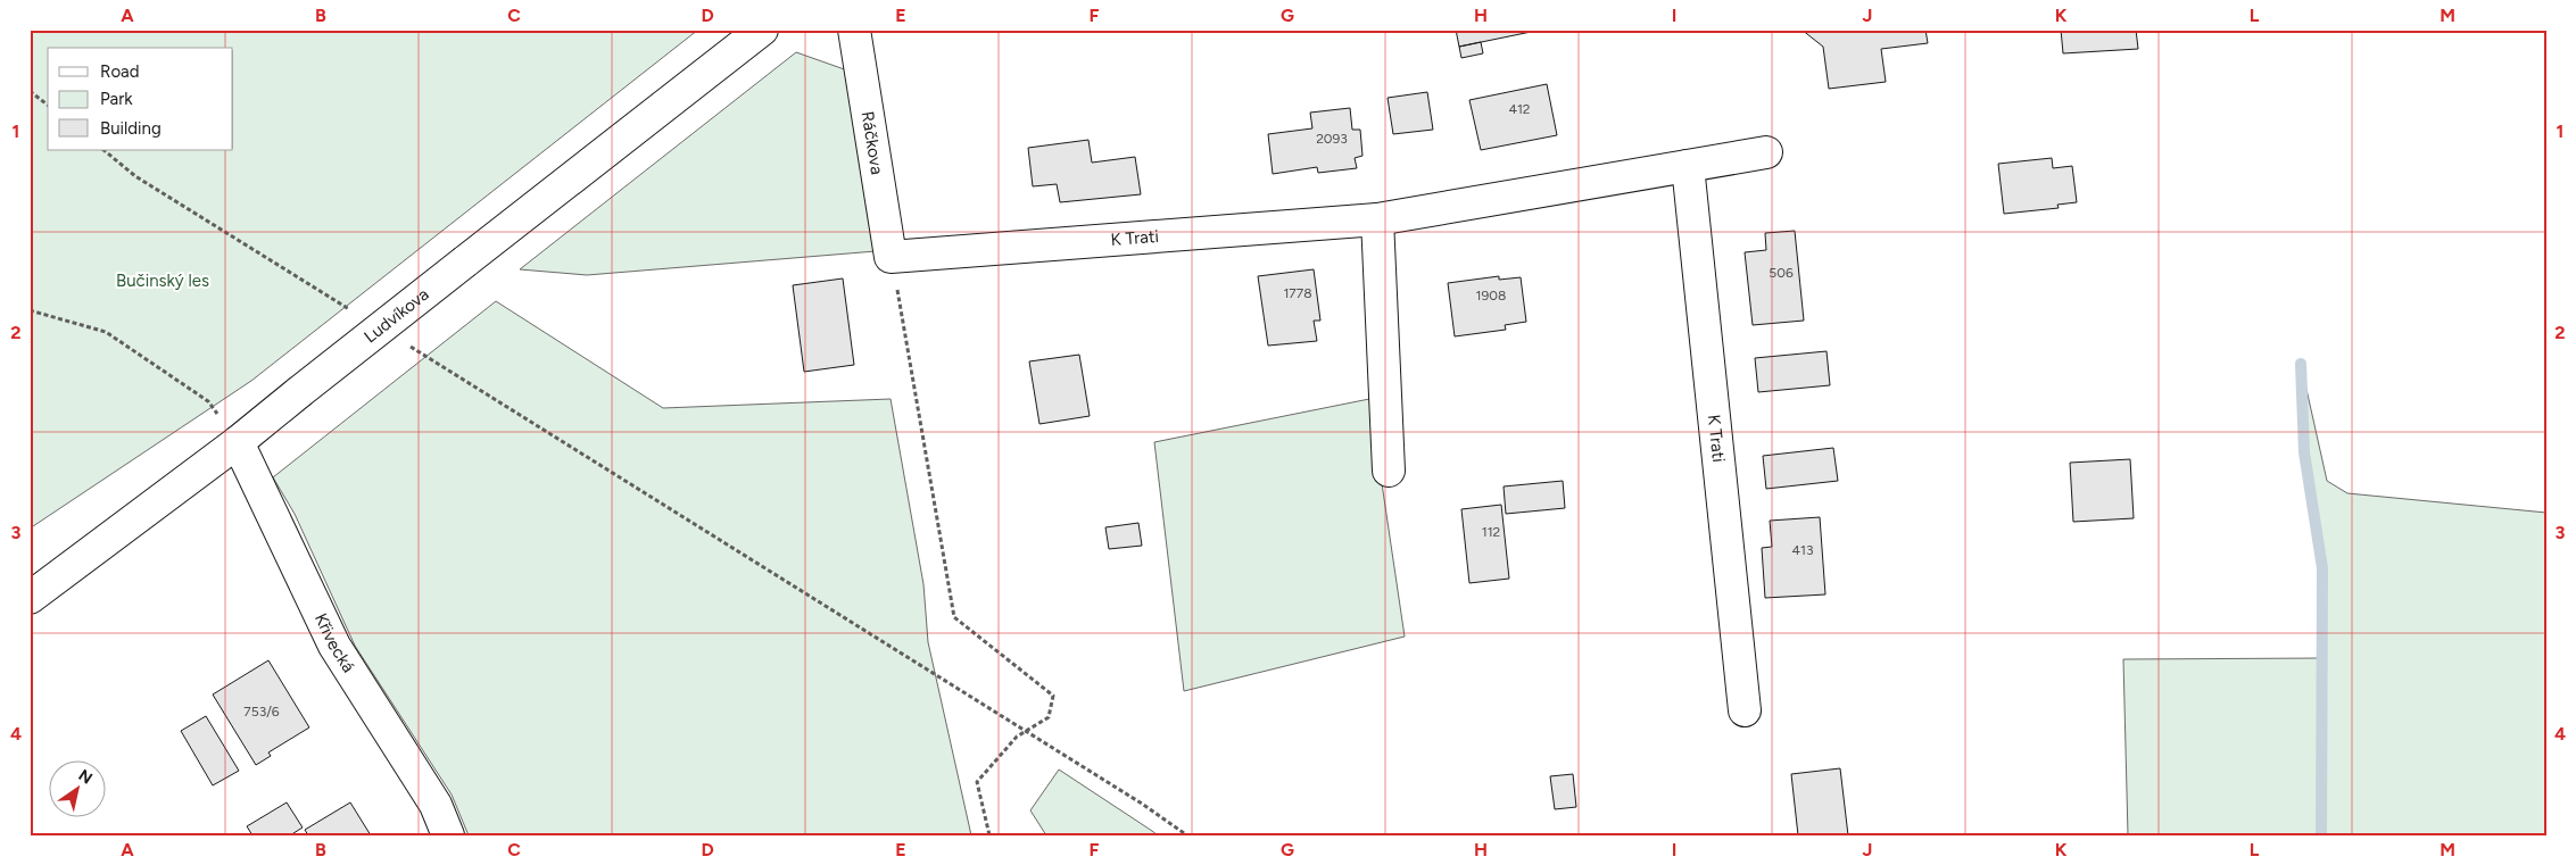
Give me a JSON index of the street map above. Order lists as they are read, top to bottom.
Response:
{
  "streets": {
    "street": [
      "Ráčkova",
      "K Trati",
      "Ludvíkova",
      "Křivecká"
    ]
  },
  "crossings": [
    ["Ráčkova", "K Trati"],
    ["Ludvíkova", "Křivecká"]
  ],
  "parks": ["Bučinský les"],
  "house_numbers": [
    "412",
    "2093",
    "506",
    "1778",
    "1908",
    "112",
    "413",
    "753/6"
  ],
  "legend": ["Road", "Park", "Building"],
  "north": "top right",
  "grid": {
    "columns": [
      "A",
      "B",
      "C",
      "D",
      "E",
      "F",
      "G",
      "H",
      "I",
      "J",
      "K",
      "L",
      "M"
    ],
    "rows": [
      "1",
      "2",
      "3",
      "4"
    ]
  }
}
